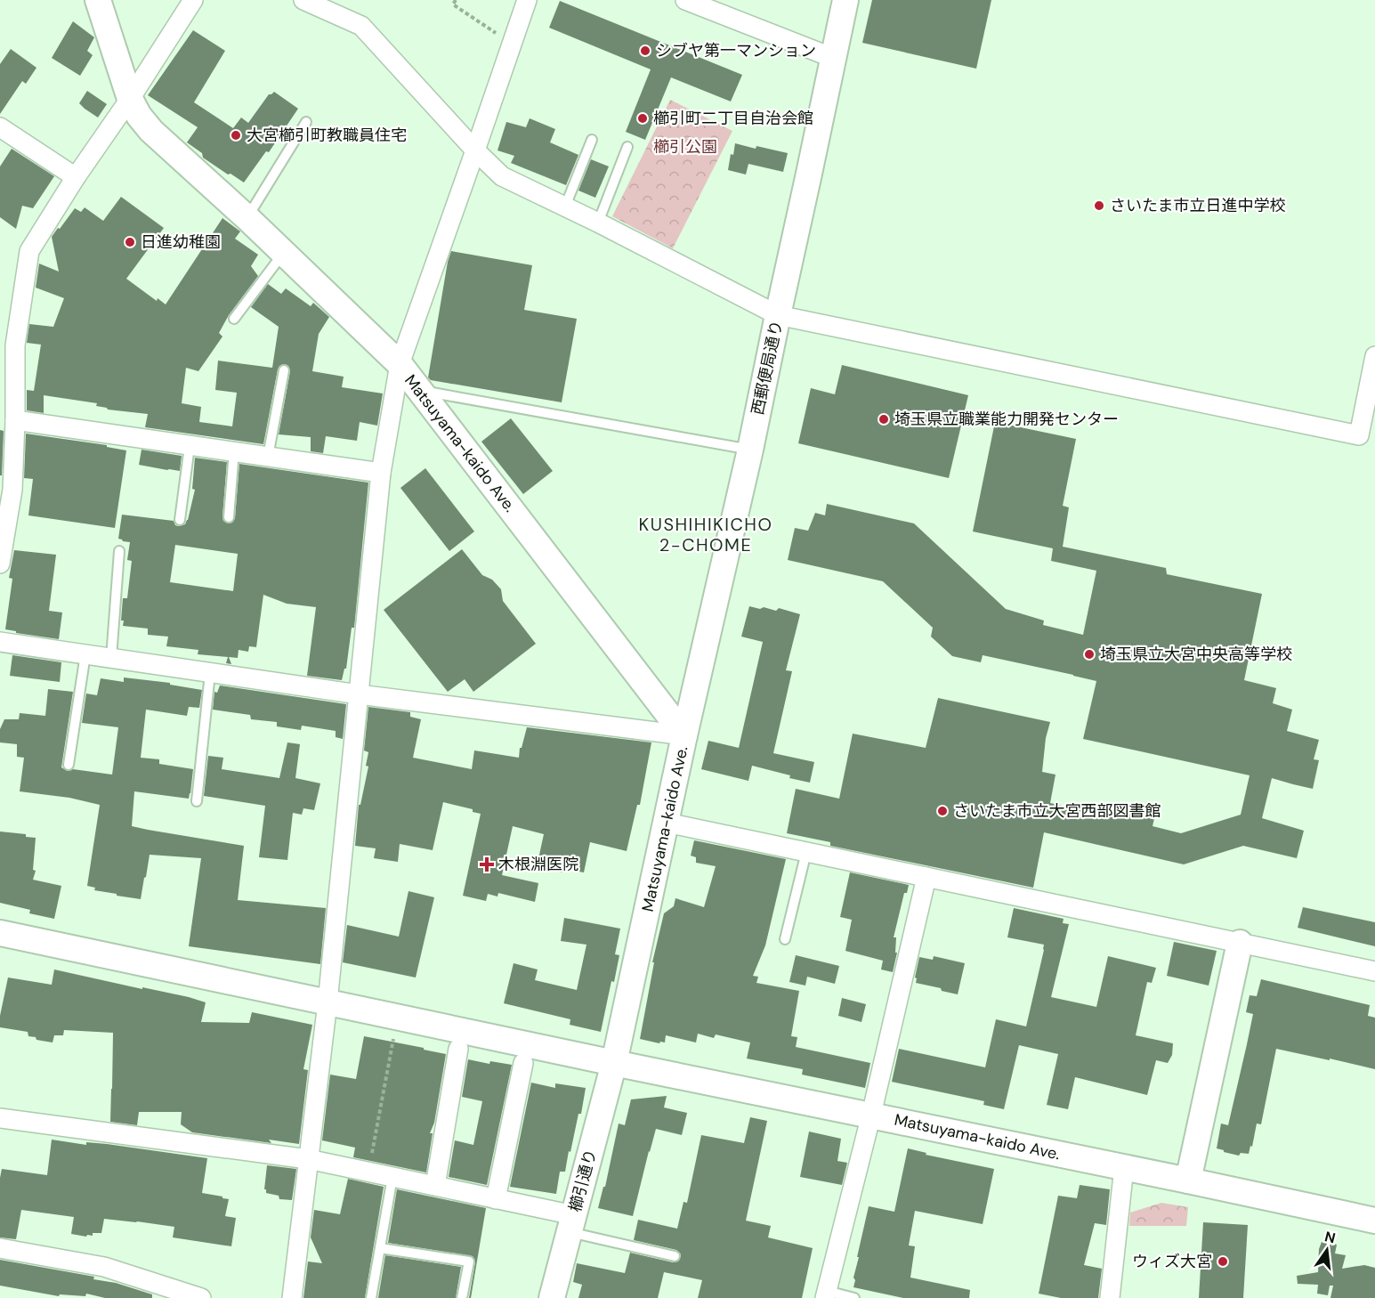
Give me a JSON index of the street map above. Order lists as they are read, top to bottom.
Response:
{
  "streets": {
    "main road": ["西郵便局通り", "Matsuyama-kaido Ave.", "櫛引通り"]
  },
  "crossings": [
    ["西郵便局通り", "Matsuyama-kaido Ave."],
    ["Matsuyama-kaido Ave.", "櫛引通り"]
  ],
  "districts": ["KUSHIHIKICHO 2-CHOME"],
  "parks": ["櫛引公園"],
  "places": {
    "other": [
      "シブヤ第一マンション",
      "櫛引町二丁目自治会館",
      "大宮櫛引町教職員住宅",
      "さいたま市立日進中学校",
      "日進幼稚園",
      "埼玉県立職業能力開発センター",
      "埼玉県立大宮中央高等学校",
      "さいたま市立大宮西部図書館",
      "ウィズ大宮"
    ],
    "health": ["木根淵医院"]
  },
  "north": "top"
}
